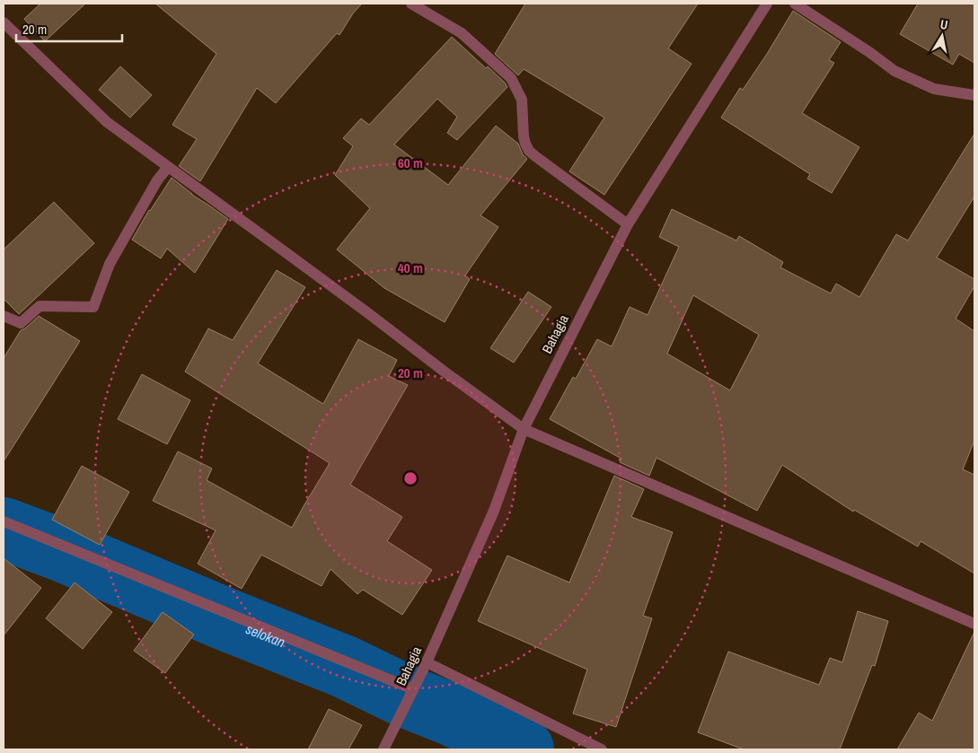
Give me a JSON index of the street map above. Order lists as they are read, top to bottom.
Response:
{
  "streets": {
    "street": ["Bahagia"]
  },
  "water": ["selokan"],
  "scale_bar": "20 m",
  "north": "top",
  "rings": ["60 m", "40 m", "20 m"]
}
